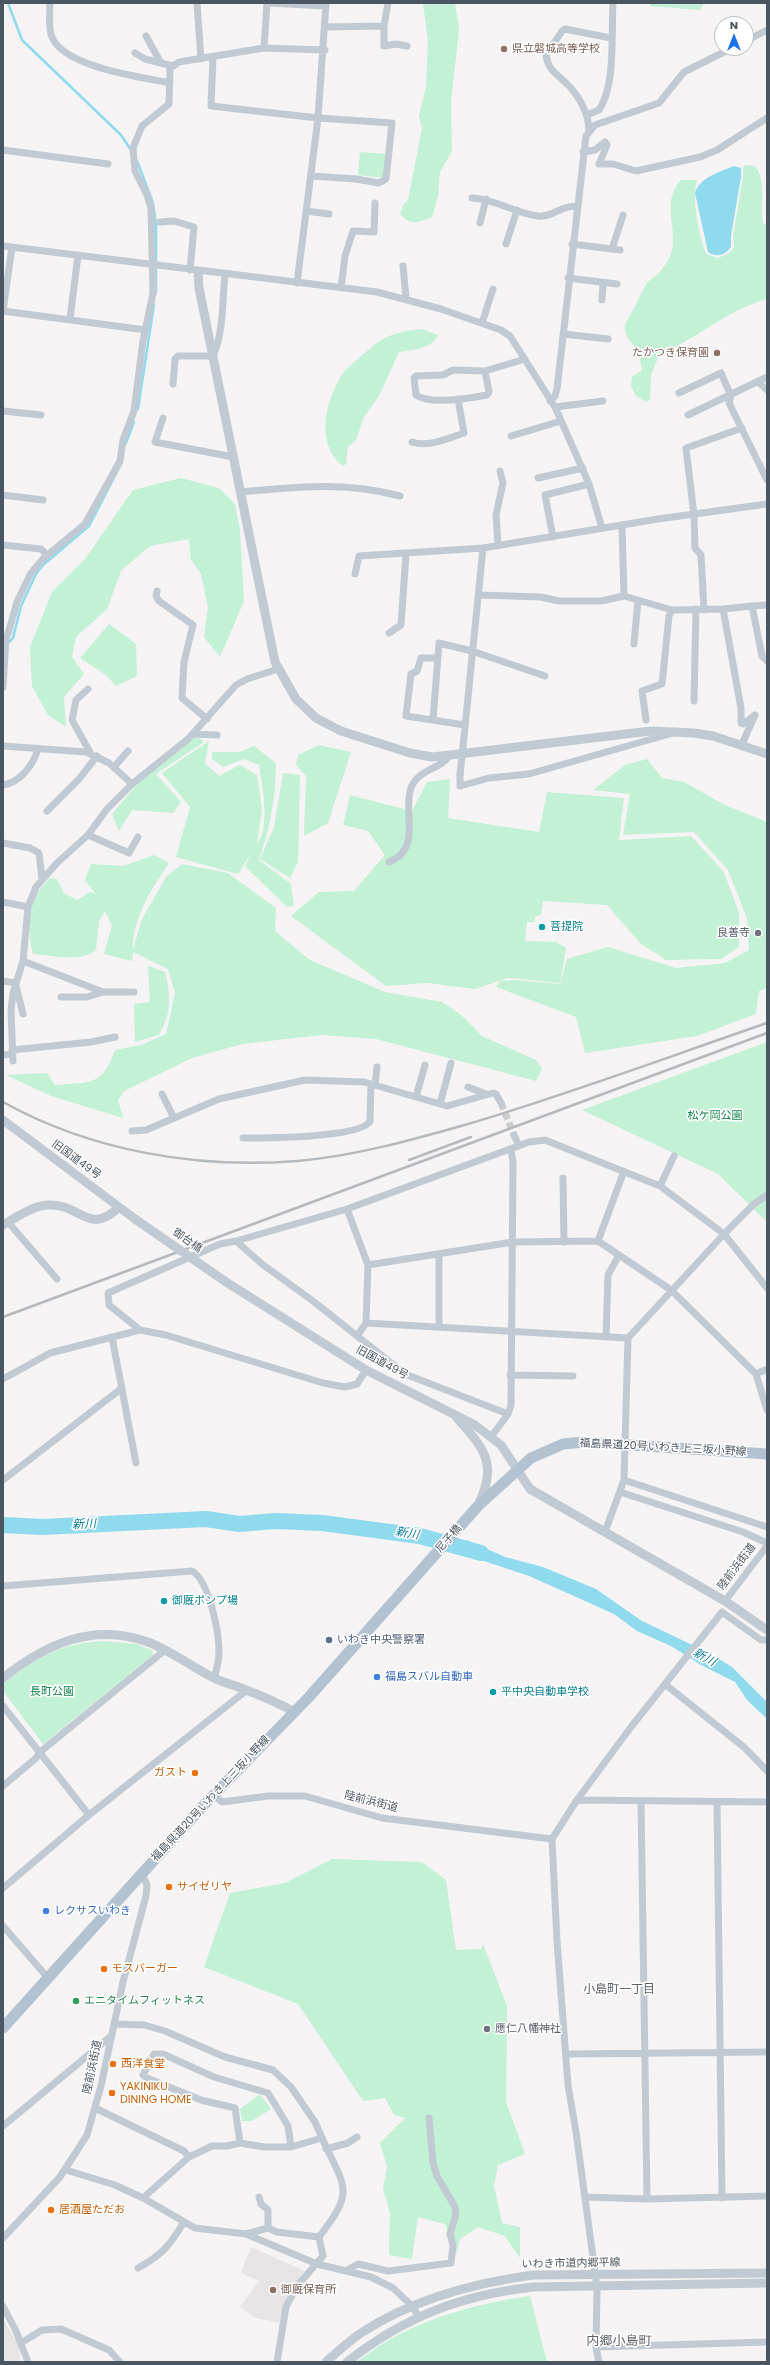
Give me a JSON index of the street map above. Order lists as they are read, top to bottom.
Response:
{
  "streets": {
    "main road": ["福島県道20号いわき上三坂小野線", "尼子橋"],
    "street": [
      "旧国道49号",
      "御台橋",
      "陸前浜街道",
      "いわき市道内郷平線"
    ]
  },
  "crossings": [
    ["旧国道49号", "御台橋"],
    ["旧国道49号", "福島県道20号いわき上三坂小野線"],
    ["旧国道49号", "陸前浜街道"],
    ["福島県道20号いわき上三坂小野線", "尼子橋"],
    ["福島県道20号いわき上三坂小野線", "陸前浜街道"]
  ],
  "districts": ["小島町一丁目", "内郷小島町"],
  "water": ["新川"],
  "parks": ["松ケ岡公園", "長町公園"],
  "places": [
    "県立磐城高等学校",
    "たかつき保育園",
    "菩提院",
    "良善寺",
    "御厩ポンプ場",
    "いわき中央警察署",
    "福島スバル自動車",
    "平中央自動車学校",
    "ガスト",
    "サイゼリヤ",
    "レクサスいわき",
    "モスバーガー",
    "エニタイムフィットネス",
    "應仁八幡神社",
    "西洋食堂",
    "YAKINIKU DINING HOME",
    "居酒屋ただお",
    "御厩保育所"
  ],
  "north": "top"
}
